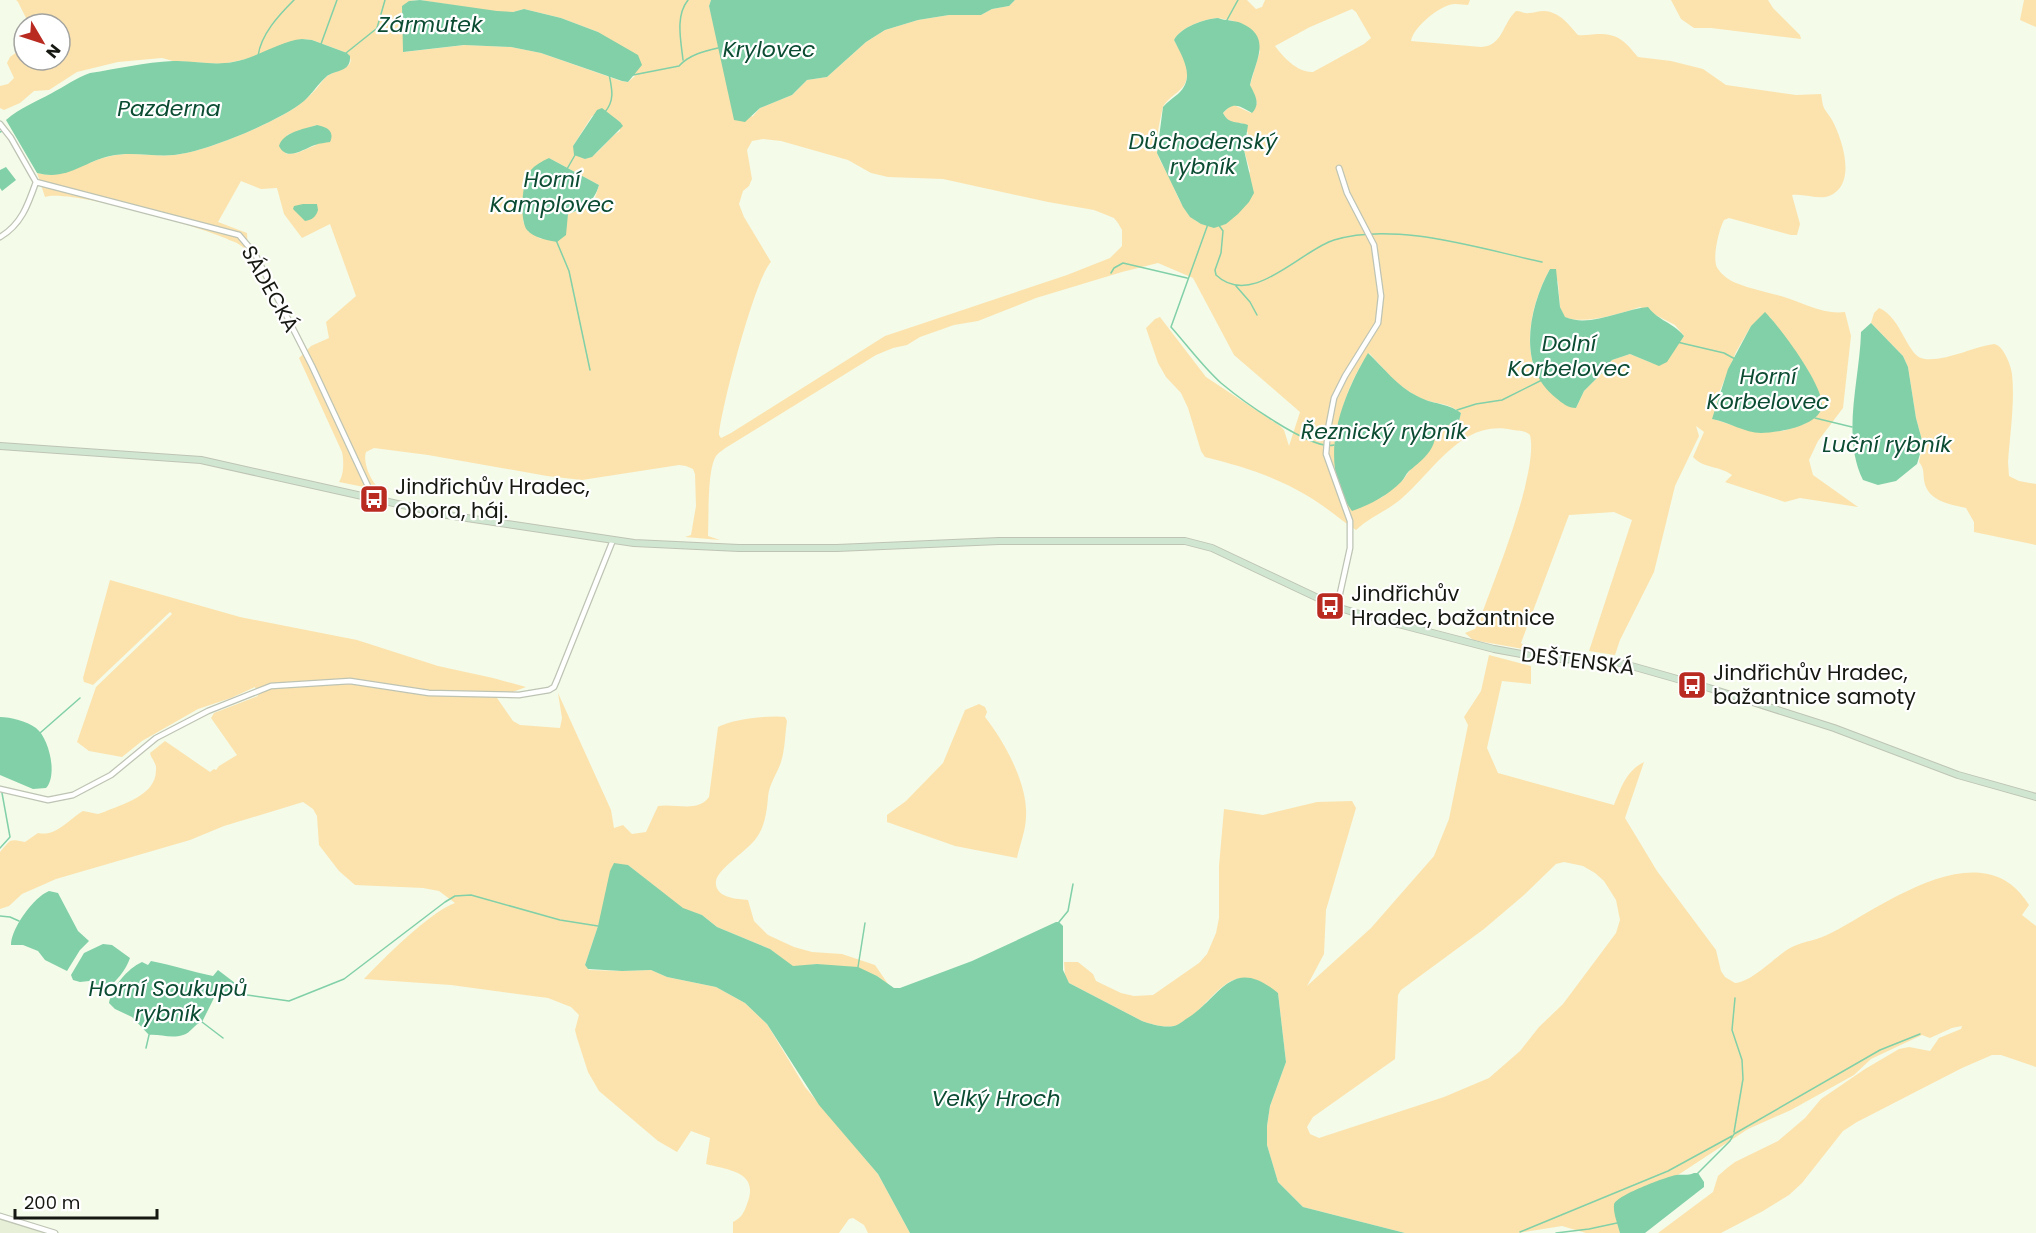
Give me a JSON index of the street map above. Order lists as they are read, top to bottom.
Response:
{
  "streets": {
    "main road": ["DEŠTENSKÁ"],
    "street": ["SÁDECKÁ"]
  },
  "crossings": [
    ["SÁDECKÁ", "DEŠTENSKÁ"]
  ],
  "water": [
    "Zármutek",
    "Krylovec",
    "Pazderna",
    "Důchodenský rybník",
    "Horní Kamplovec",
    "Dolní Korbelovec",
    "Horní Korbelovec",
    "Řeznický rybník",
    "Luční rybník",
    "Horní Soukupů rybník",
    "Velký Hroch"
  ],
  "places": {
    "bus stop": ["Jindřichův Hradec, Obora, háj.", "Jindřichův Hradec, bažantnice", "Jindřichův Hradec, bažantnice samoty"]
  },
  "scale_bar": "200 m",
  "north": "bottom right"
}
